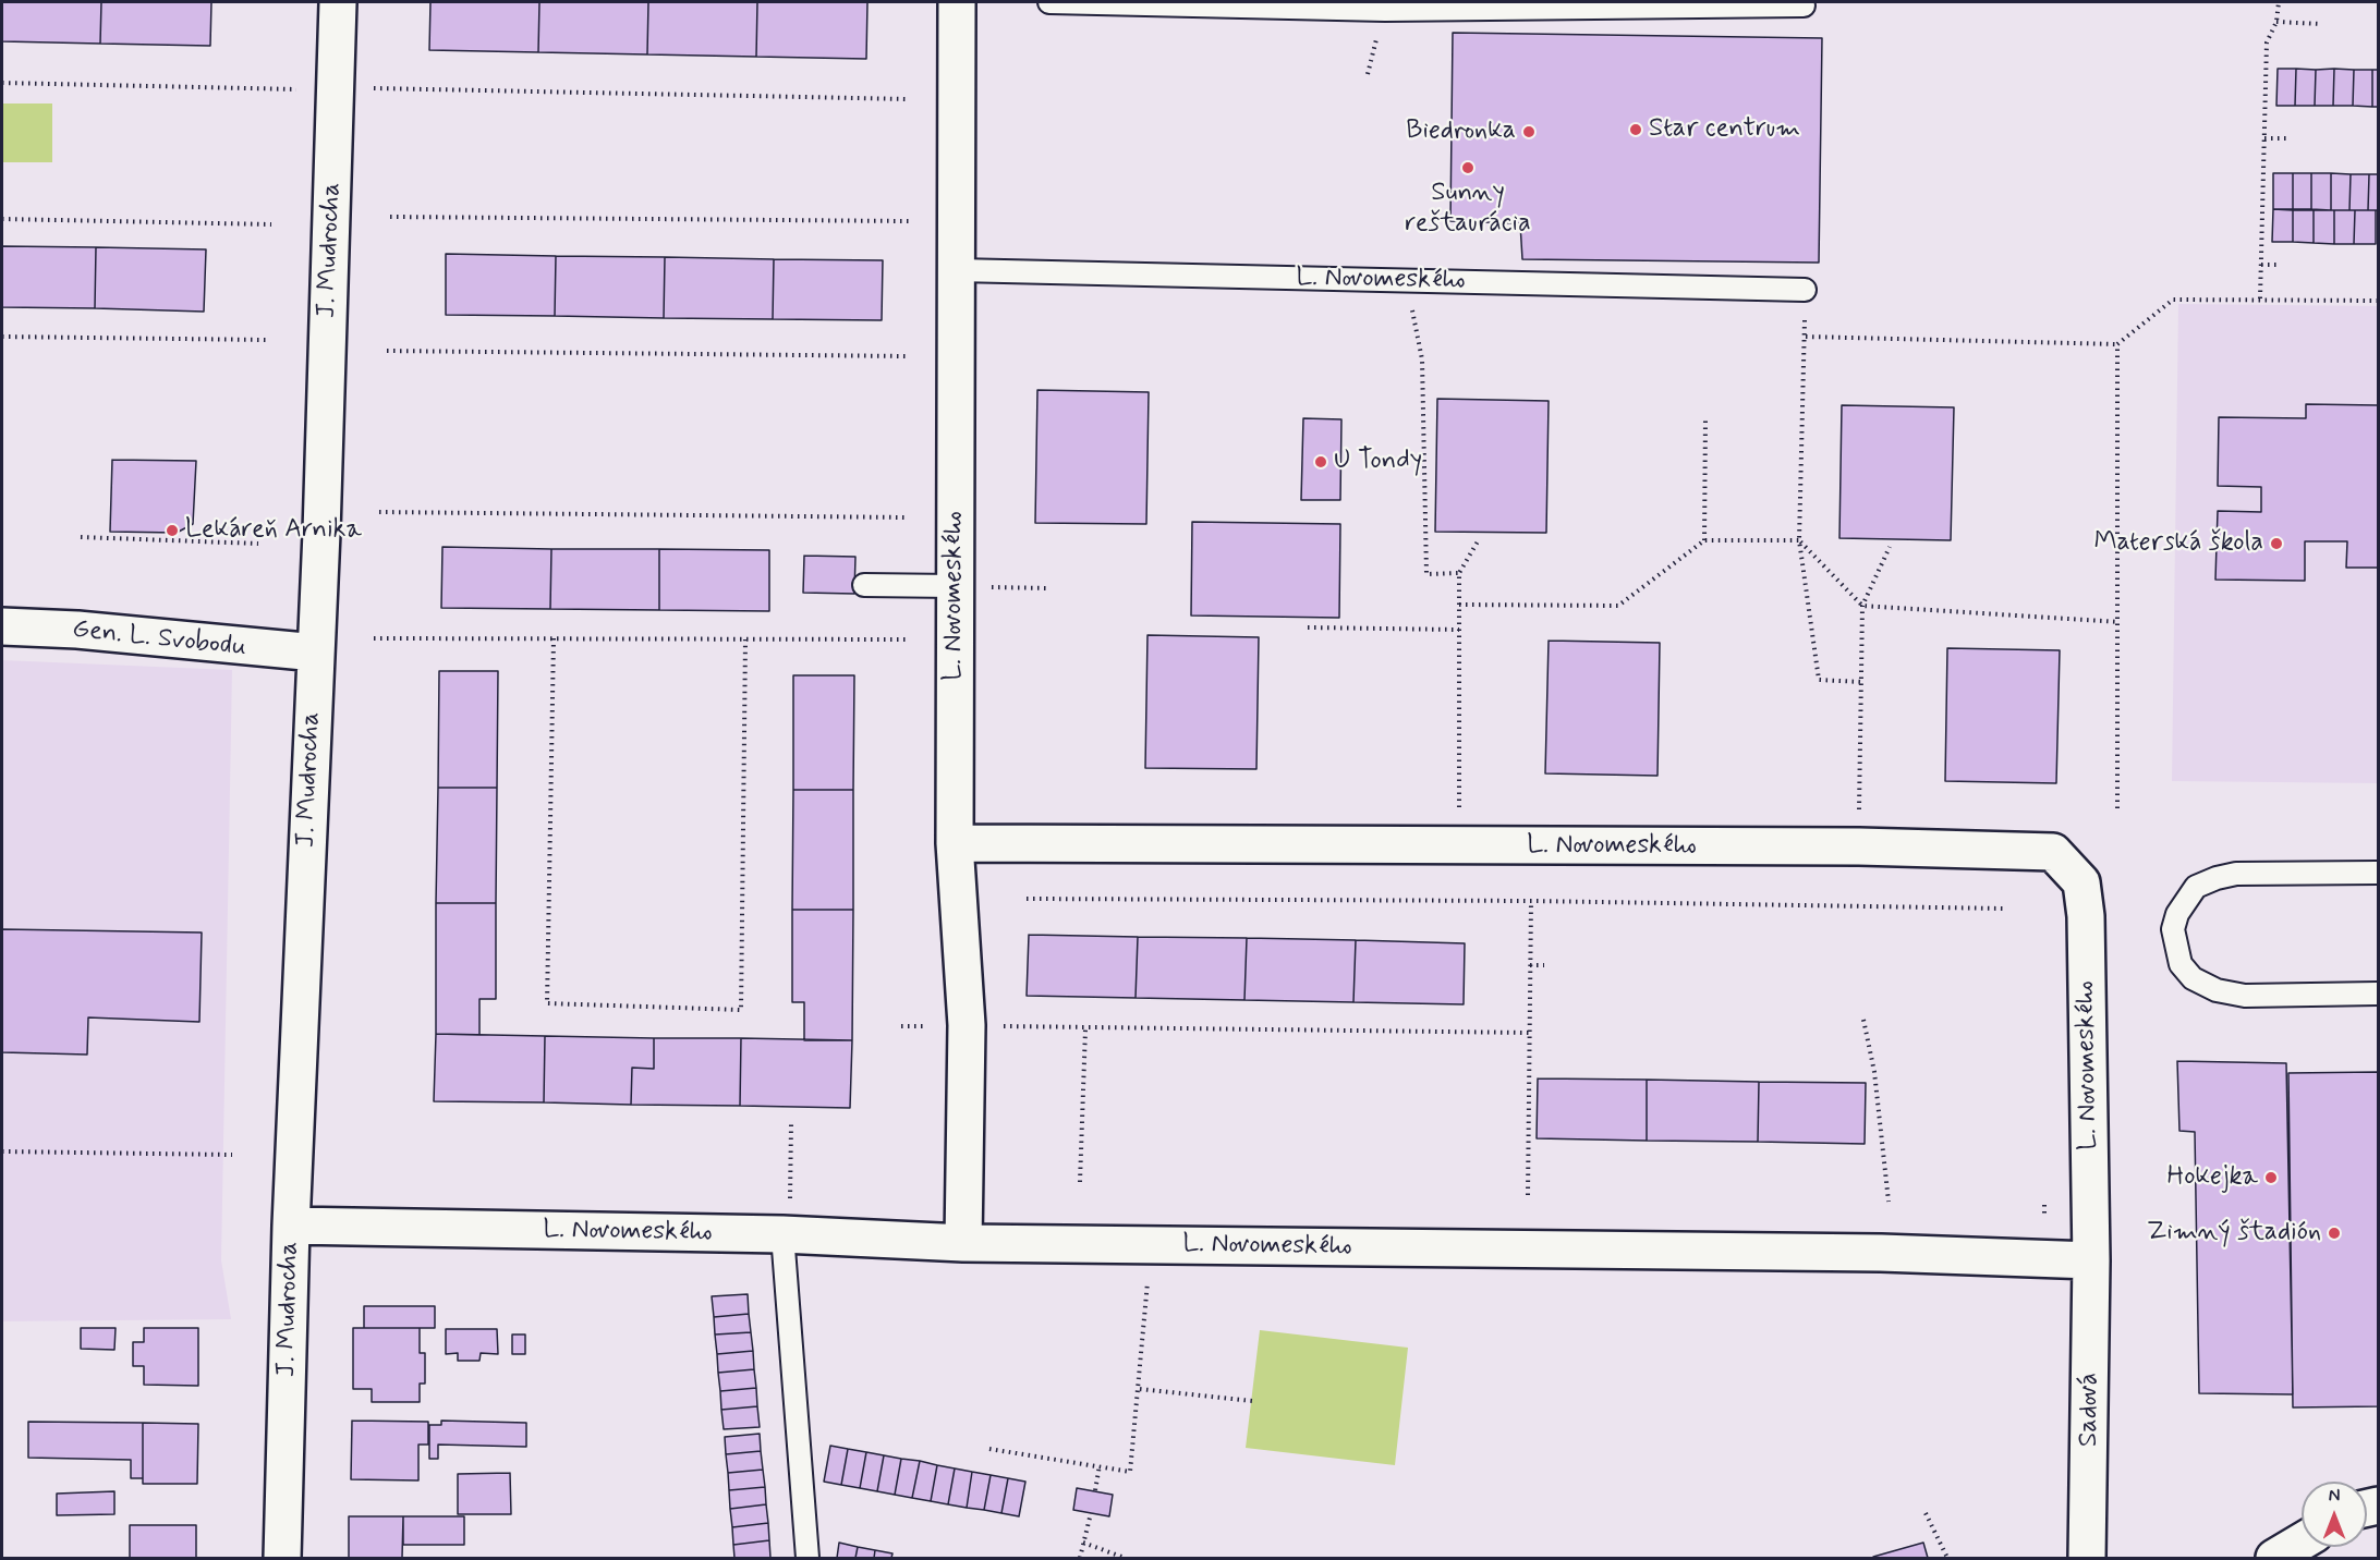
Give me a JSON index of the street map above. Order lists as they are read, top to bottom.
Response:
{
  "streets": {
    "street": [
      "J. Mudrocha",
      "L. Novomeského",
      "Gen. L. Svobodu",
      "Sadová"
    ]
  },
  "crossings": [
    ["J. Mudrocha", "L. Novomeského"],
    ["J. Mudrocha", "Gen. L. Svobodu"],
    ["L. Novomeského", "Sadová"]
  ],
  "places": [
    "Star centrum",
    "Biedronka",
    "Sunny reštaurácia",
    "U Tondy",
    "Lekáreň Arnika",
    "Materská škola",
    "Hokejka",
    "Zimný štadión"
  ],
  "north": "top"
}
